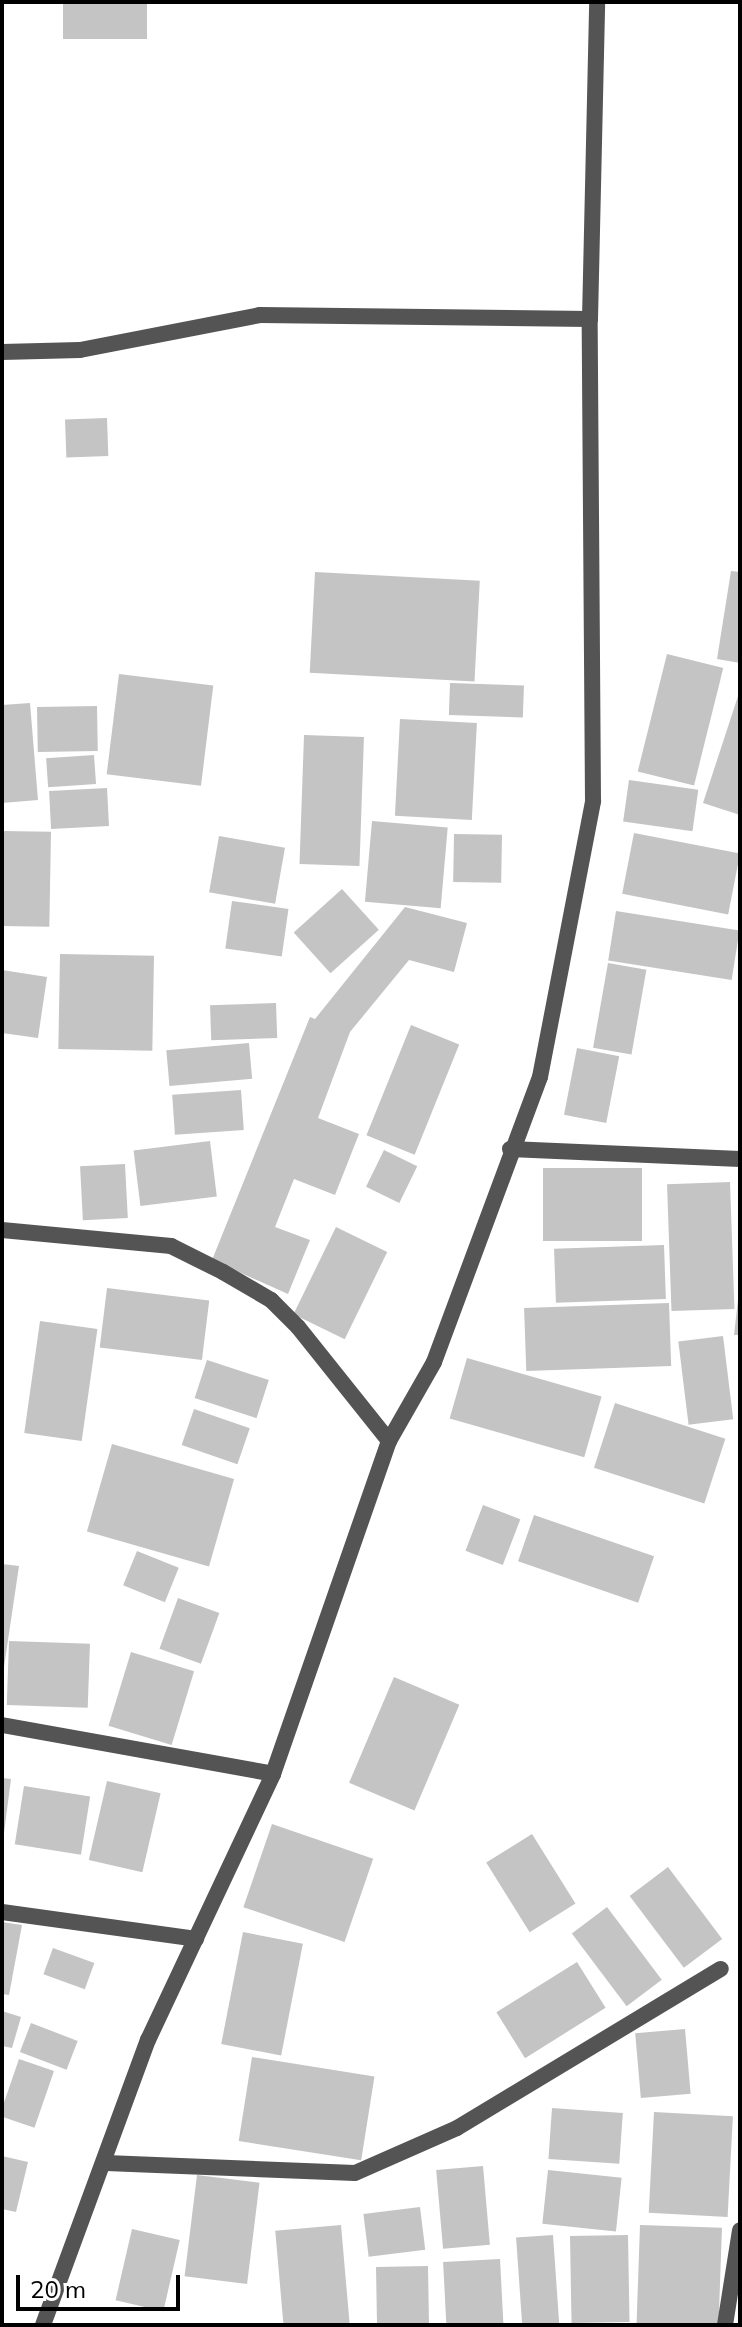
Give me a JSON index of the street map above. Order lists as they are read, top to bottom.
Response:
{
  "scale_bar": "20 m"
}
